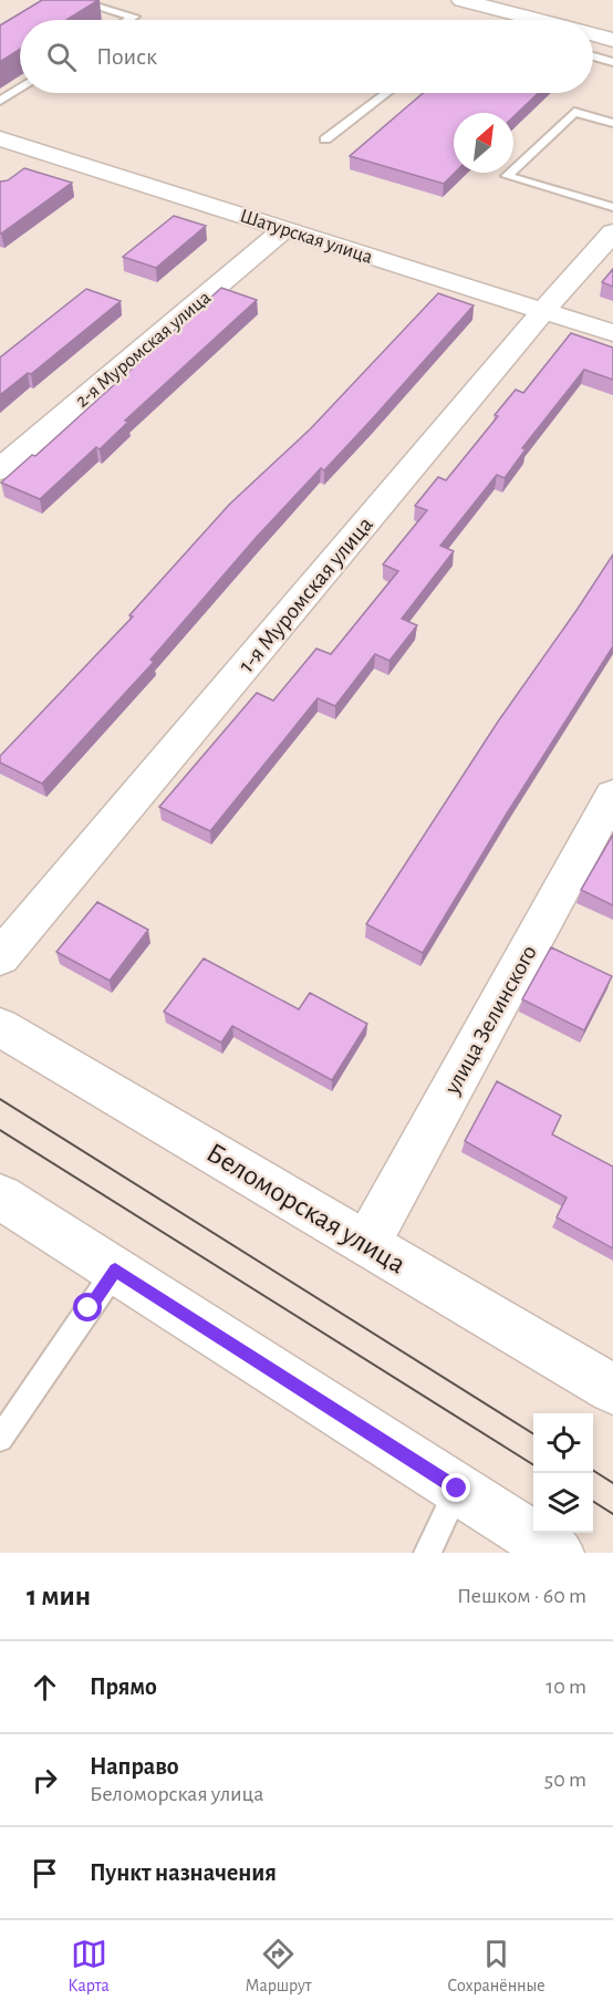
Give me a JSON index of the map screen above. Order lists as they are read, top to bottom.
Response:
{
  "streets": {
    "street": [
      "Шатурская улица",
      "2-я Муромская улица",
      "1-я Муромская улица",
      "улица Зелинского",
      "Беломорская улица"
    ]
  },
  "crossings": [
    ["Шатурская улица", "2-я Муромская улица"],
    ["Шатурская улица", "1-я Муромская улица"],
    ["улица Зелинского", "Беломорская улица"]
  ],
  "north": "top right",
  "page": {
    "search": "Поиск",
    "heading": ["1 мин", "Пешком · 60 m"],
    "list": [
      ["Прямо", "10 m"],
      ["Направо", "Беломорская улица", "50 m"],
      "Пункт назначения"
    ],
    "nav": ["Карта", "Маршрут", "Сохранённые"]
  }
}
